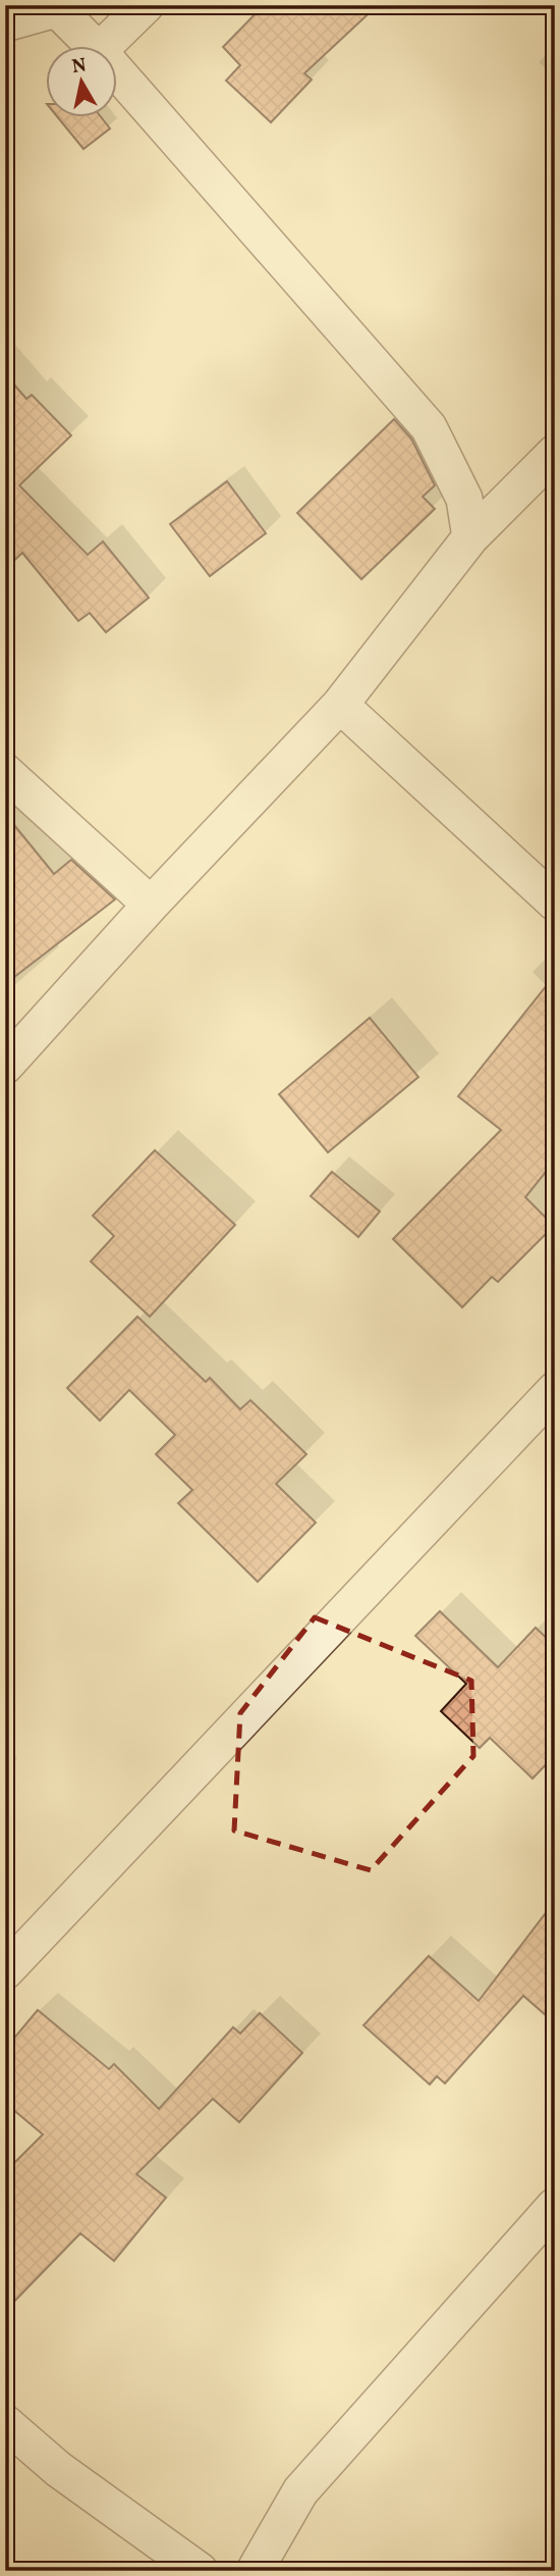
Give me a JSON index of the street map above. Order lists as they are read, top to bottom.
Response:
{
  "north": "top"
}
